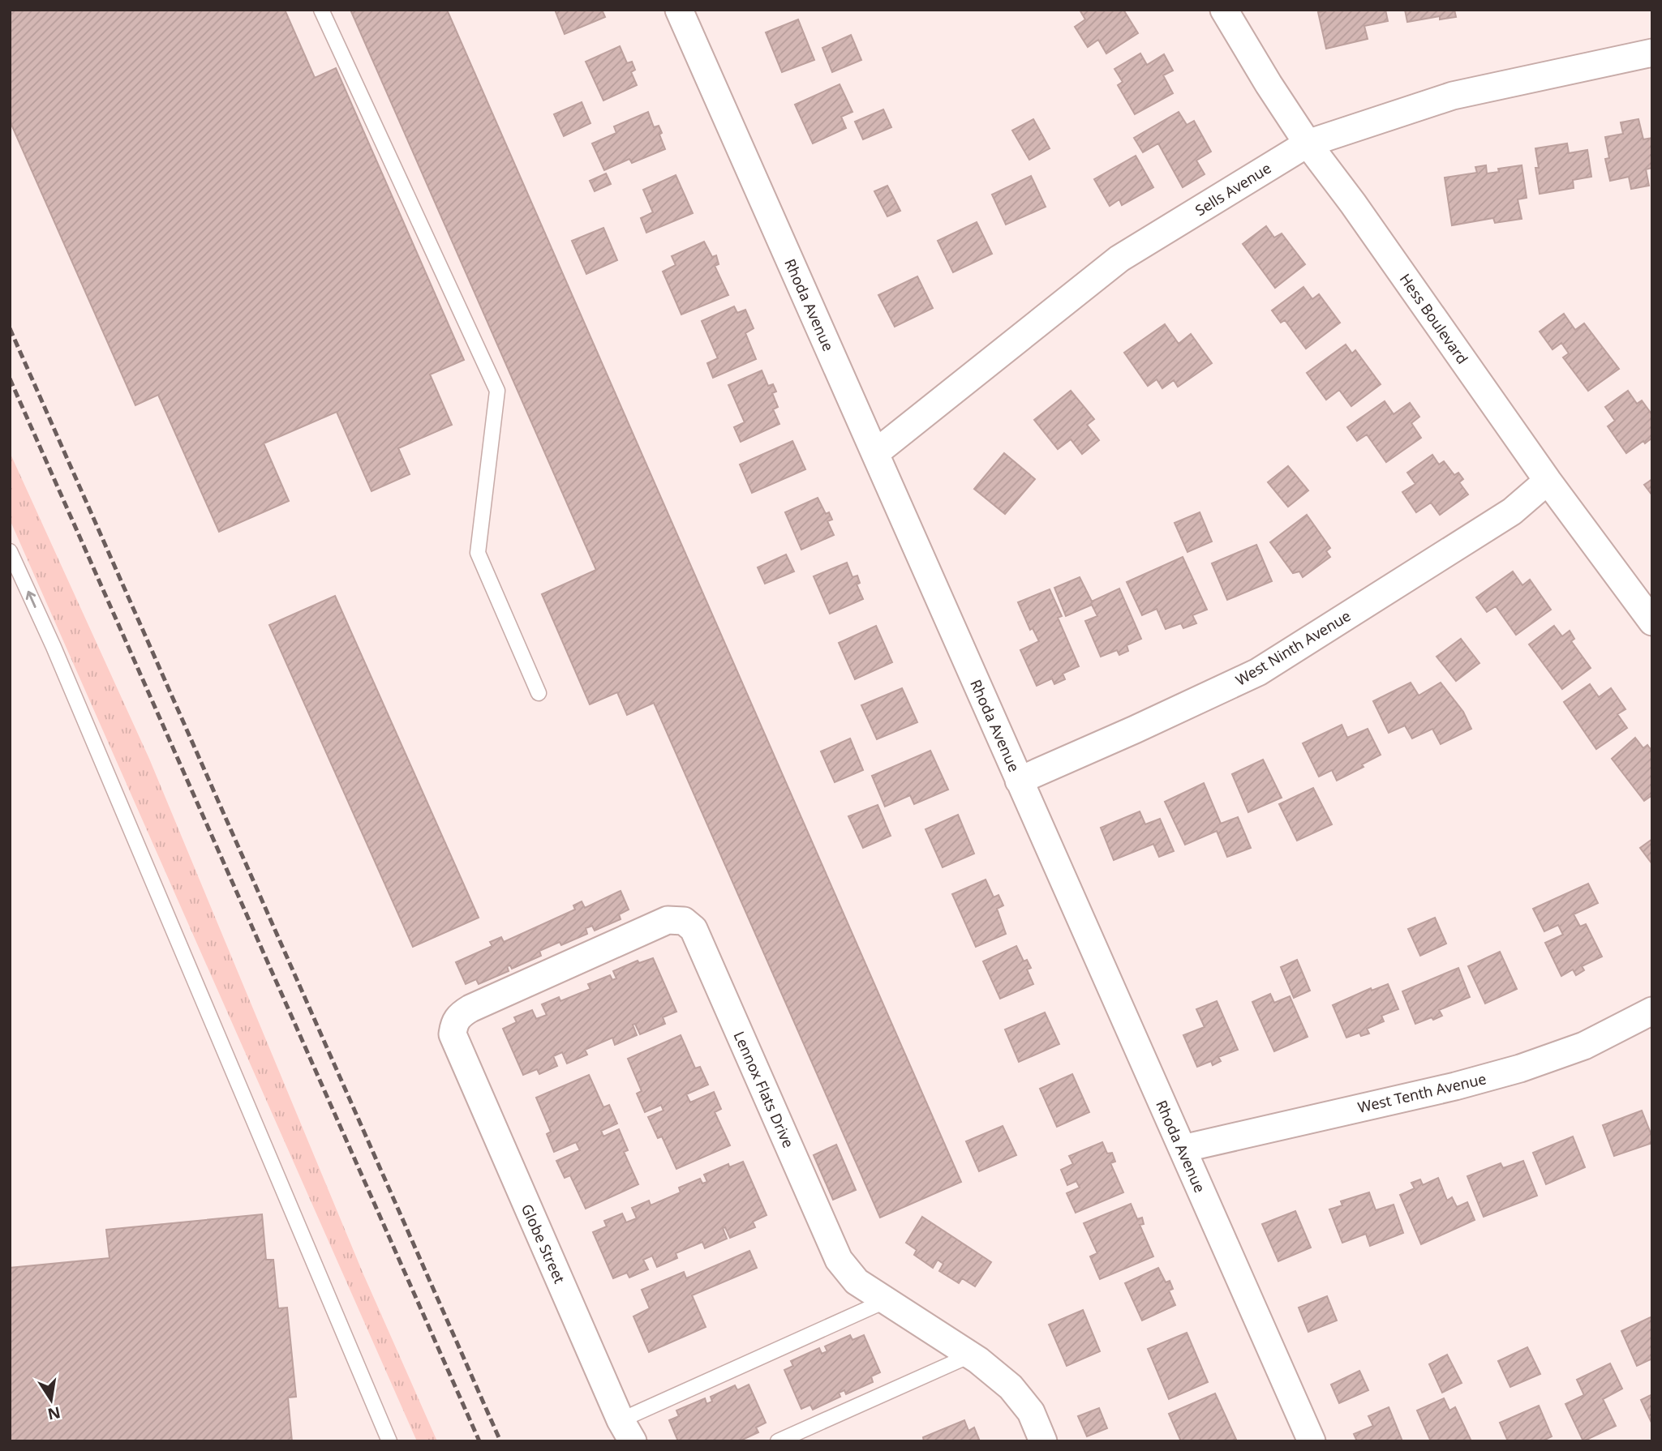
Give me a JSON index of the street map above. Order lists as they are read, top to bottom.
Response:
{
  "streets": {
    "street": [
      "Sells Avenue",
      "Rhoda Avenue",
      "Hess Boulevard",
      "West Ninth Avenue",
      "Lennox Flats Drive",
      "West Tenth Avenue",
      "Globe Street"
    ]
  },
  "crossings": [
    ["Sells Avenue", "Rhoda Avenue"],
    ["Sells Avenue", "Hess Boulevard"],
    ["Rhoda Avenue", "West Ninth Avenue"],
    ["Rhoda Avenue", "West Tenth Avenue"],
    ["Hess Boulevard", "West Ninth Avenue"],
    ["Lennox Flats Drive", "Globe Street"]
  ],
  "north": "bottom"
}
